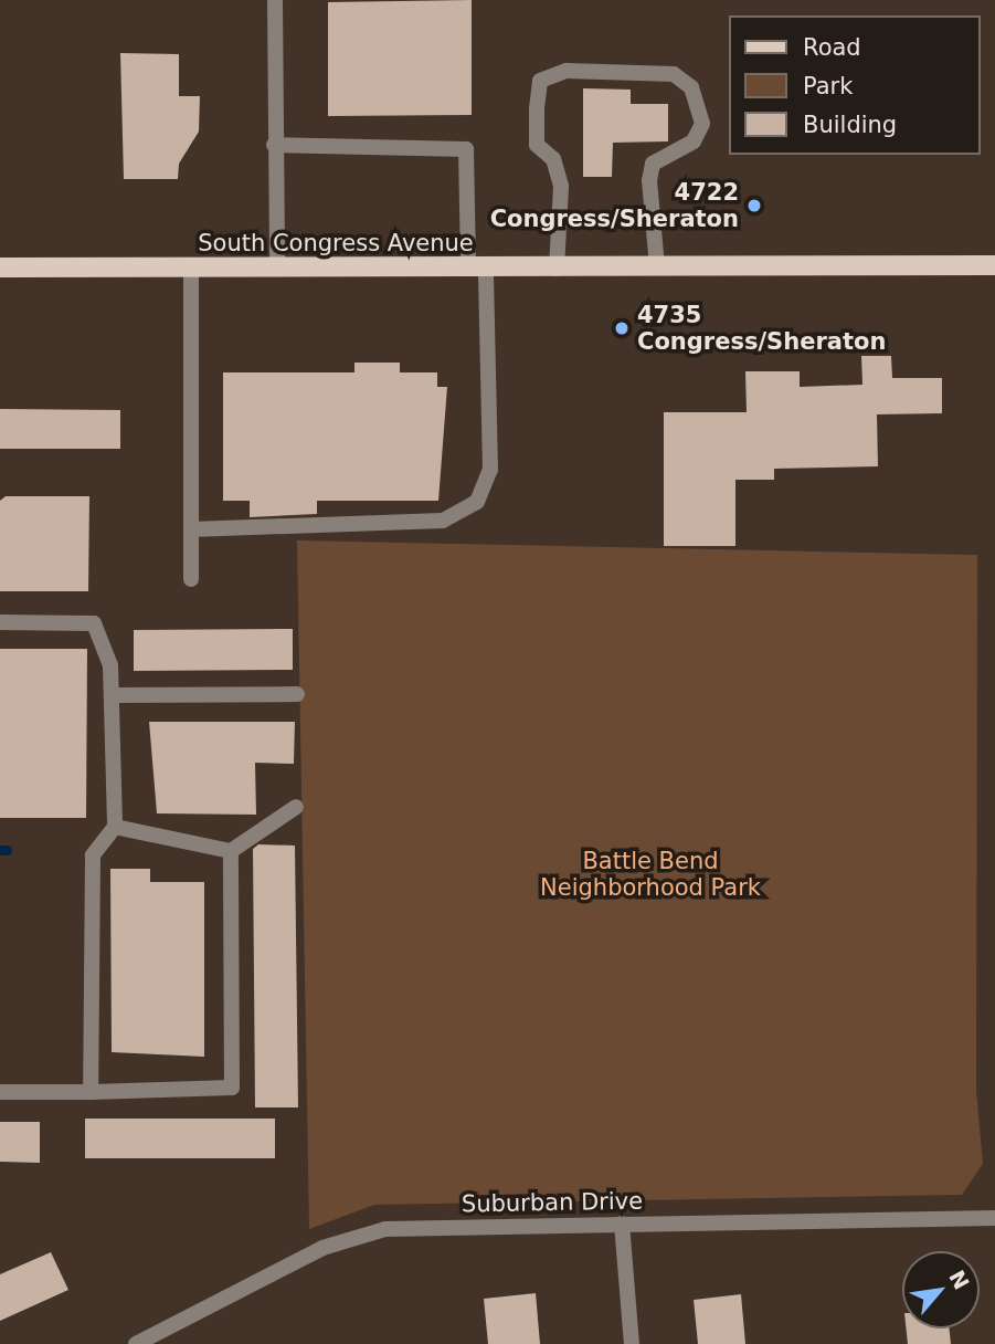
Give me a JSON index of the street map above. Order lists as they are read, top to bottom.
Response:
{
  "streets": {
    "main road": ["South Congress Avenue"],
    "street": ["Suburban Drive"]
  },
  "parks": ["Battle Bend Neighborhood Park"],
  "places": ["4722 Congress/Sheraton", "4735 Congress/Sheraton"],
  "legend": ["Road", "Park", "Building"],
  "north": "top right"
}
